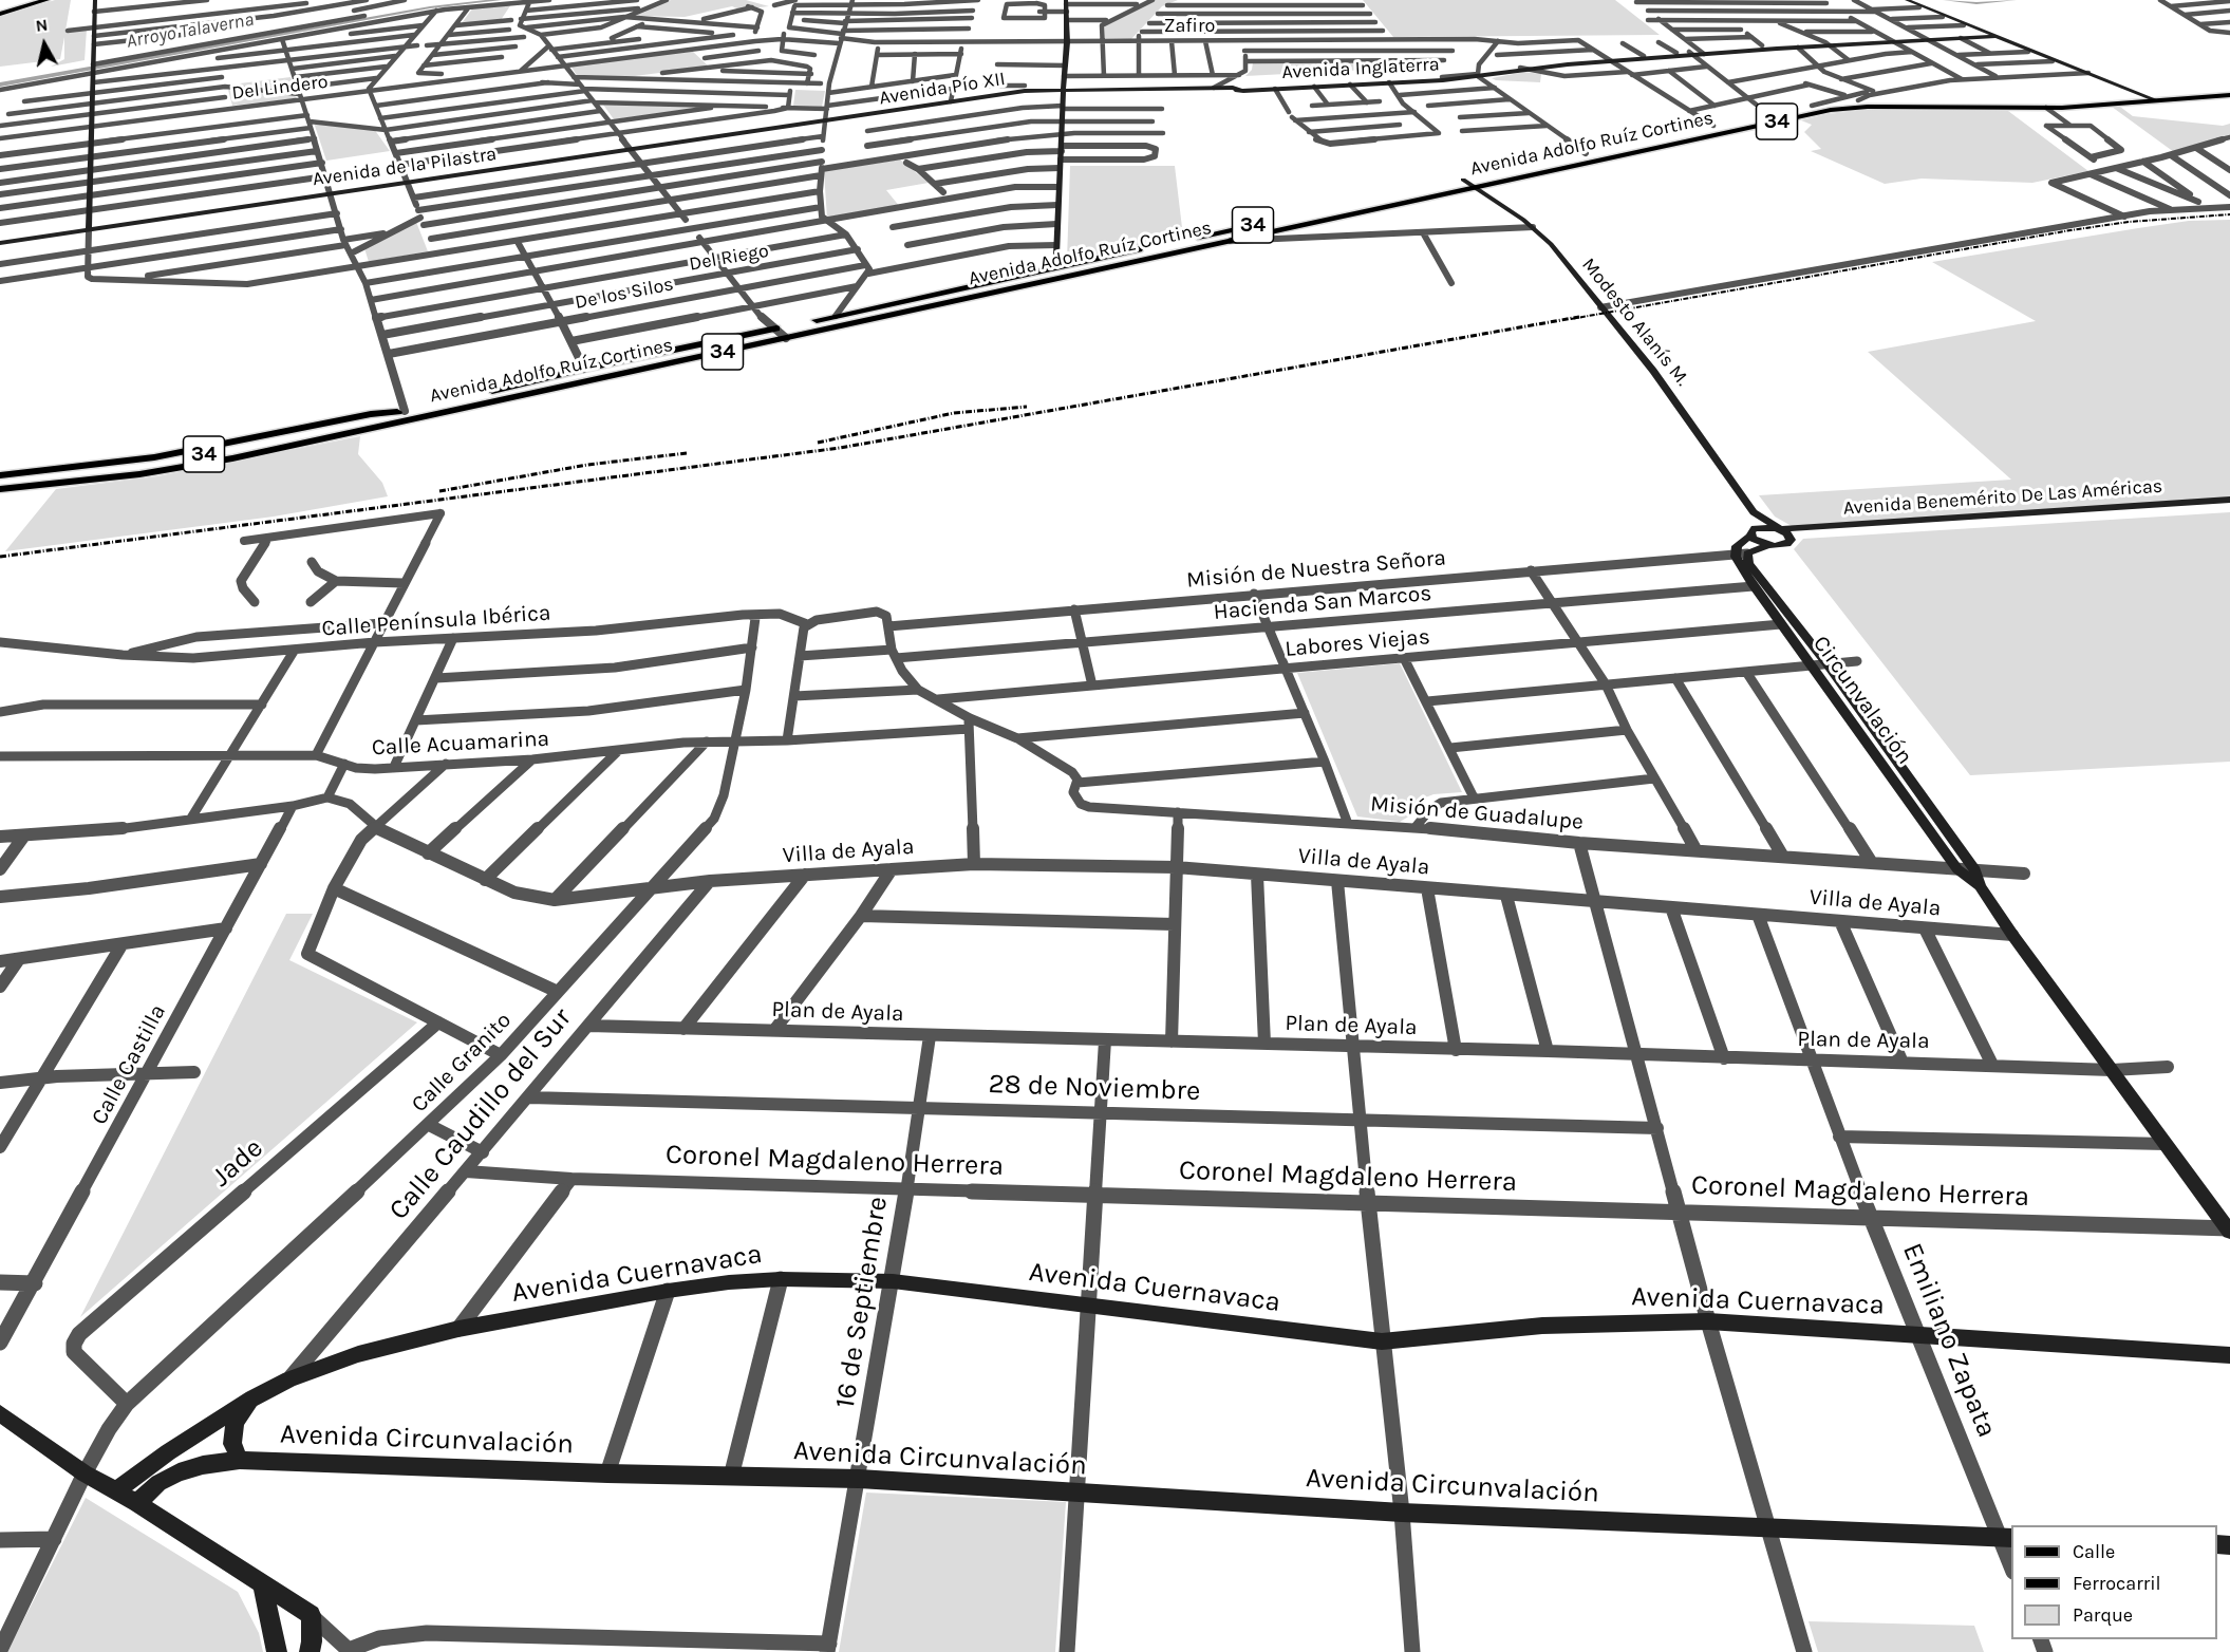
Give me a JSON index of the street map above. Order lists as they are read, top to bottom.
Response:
{
  "streets": {
    "main road": ["34", "Avenida Adolfo Ruíz Cortines"],
    "street": [
      "Zafiro",
      "Avenida Inglaterra",
      "Del Lindero",
      "Avenida Pío XII",
      "Avenida de la Pilastra",
      "Del Riego",
      "De los Silos",
      "Modesto Alanís M.",
      "Avenida Benemérito De Las Américas",
      "Misión de Nuestra Señora",
      "Hacienda San Marcos",
      "Calle Península Ibérica",
      "Labores Viejas",
      "Circunvalación",
      "Calle Acuamarina",
      "Misión de Guadalupe",
      "Villa de Ayala",
      "Plan de Ayala",
      "Calle Granito",
      "Calle Castilla",
      "28 de Noviembre",
      "Calle Caudillo del Sur",
      "Coronel Magdaleno Herrera",
      "Jade",
      "Avenida Cuernavaca",
      "16 de Septiembre",
      "Emiliano Zapata",
      "Avenida Circunvalación"
    ]
  },
  "crossings": [
    ["Avenida Inglaterra", "Avenida Pío XII"],
    ["Avenida Pío XII", "Avenida de la Pilastra"],
    ["Avenida Adolfo Ruíz Cortines", "Modesto Alanís M."],
    ["Modesto Alanís M.", "Avenida Benemérito De Las Américas"],
    ["Misión de Nuestra Señora", "Circunvalación"],
    ["Hacienda San Marcos", "Circunvalación"],
    ["Calle Península Ibérica", "Calle Granito"],
    ["Labores Viejas", "Circunvalación"],
    ["Labores Viejas", "Misión de Guadalupe"],
    ["Circunvalación", "Misión de Guadalupe"],
    ["Circunvalación", "Villa de Ayala"],
    ["Circunvalación", "Plan de Ayala"],
    ["Circunvalación", "Coronel Magdaleno Herrera"],
    ["Calle Acuamarina", "Misión de Guadalupe"],
    ["Calle Acuamarina", "Calle Granito"],
    ["Villa de Ayala", "Calle Granito"],
    ["Villa de Ayala", "Calle Caudillo del Sur"],
    ["Villa de Ayala", "Emiliano Zapata"],
    ["Plan de Ayala", "Calle Caudillo del Sur"],
    ["Plan de Ayala", "16 de Septiembre"],
    ["Plan de Ayala", "Emiliano Zapata"],
    ["Calle Granito", "Jade"],
    ["28 de Noviembre", "Calle Caudillo del Sur"],
    ["28 de Noviembre", "16 de Septiembre"],
    ["Calle Caudillo del Sur", "Coronel Magdaleno Herrera"],
    ["Calle Caudillo del Sur", "Avenida Cuernavaca"],
    ["Coronel Magdaleno Herrera", "16 de Septiembre"],
    ["Coronel Magdaleno Herrera", "Emiliano Zapata"],
    ["Avenida Cuernavaca", "16 de Septiembre"],
    ["Avenida Cuernavaca", "Emiliano Zapata"],
    ["16 de Septiembre", "Avenida Circunvalación"],
    ["Emiliano Zapata", "Avenida Circunvalación"]
  ],
  "water": ["Arroyo Talaverna"],
  "legend": ["Calle", "Ferrocarril", "Parque"],
  "north": "top"
}
